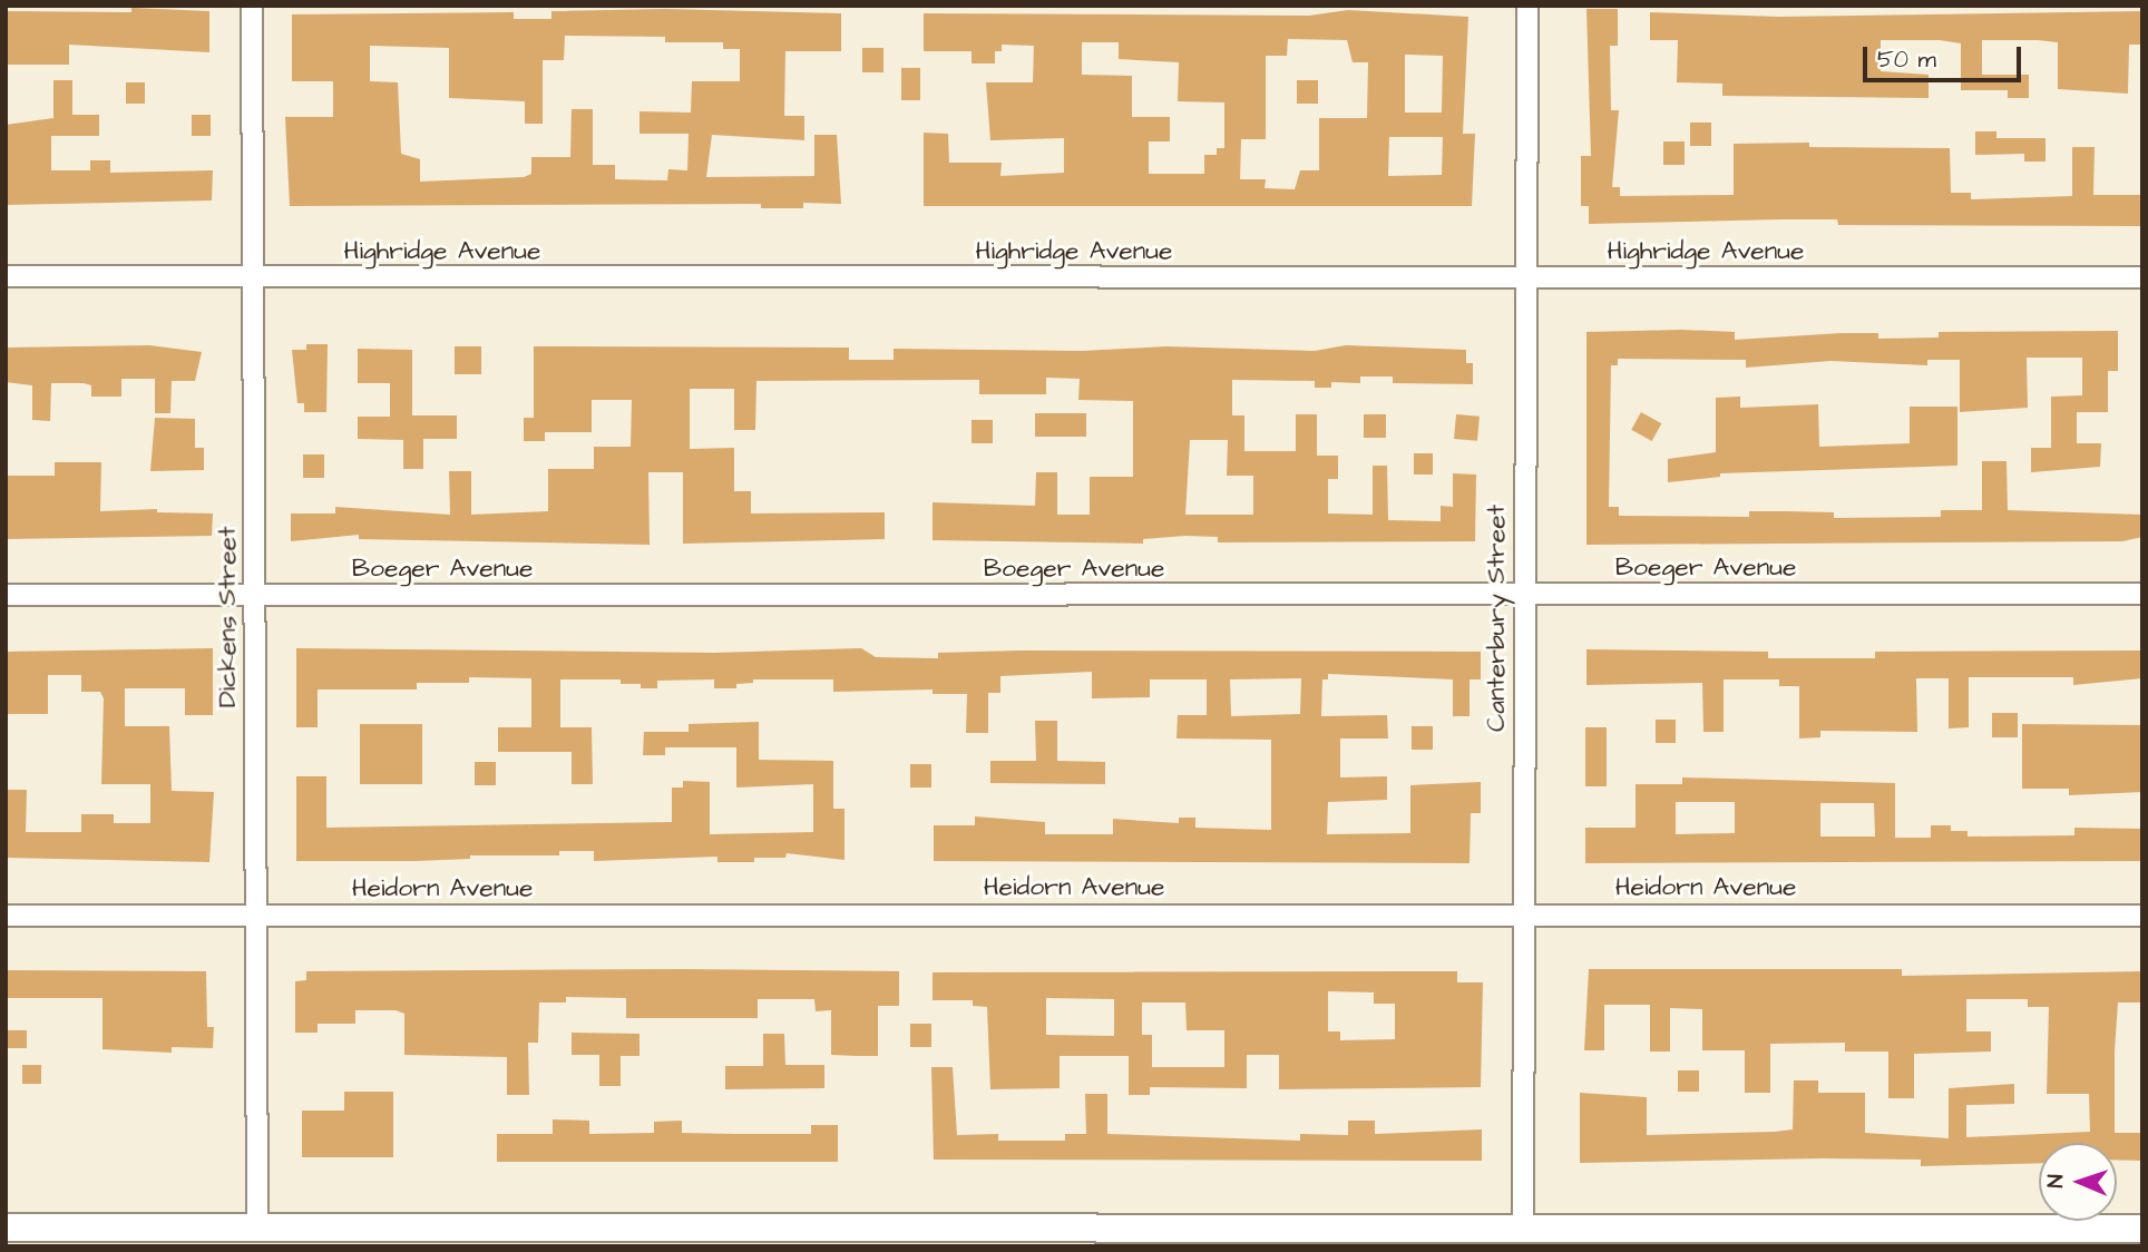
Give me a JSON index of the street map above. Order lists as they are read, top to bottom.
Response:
{
  "streets": {
    "street": [
      "Highridge Avenue",
      "Boeger Avenue",
      "Dickens Street",
      "Canterbury Street",
      "Heidorn Avenue"
    ]
  },
  "crossings": [
    ["Highridge Avenue", "Dickens Street"],
    ["Highridge Avenue", "Canterbury Street"],
    ["Boeger Avenue", "Dickens Street"],
    ["Boeger Avenue", "Canterbury Street"],
    ["Dickens Street", "Heidorn Avenue"],
    ["Canterbury Street", "Heidorn Avenue"]
  ],
  "scale_bar": "50 m",
  "north": "left"
}
